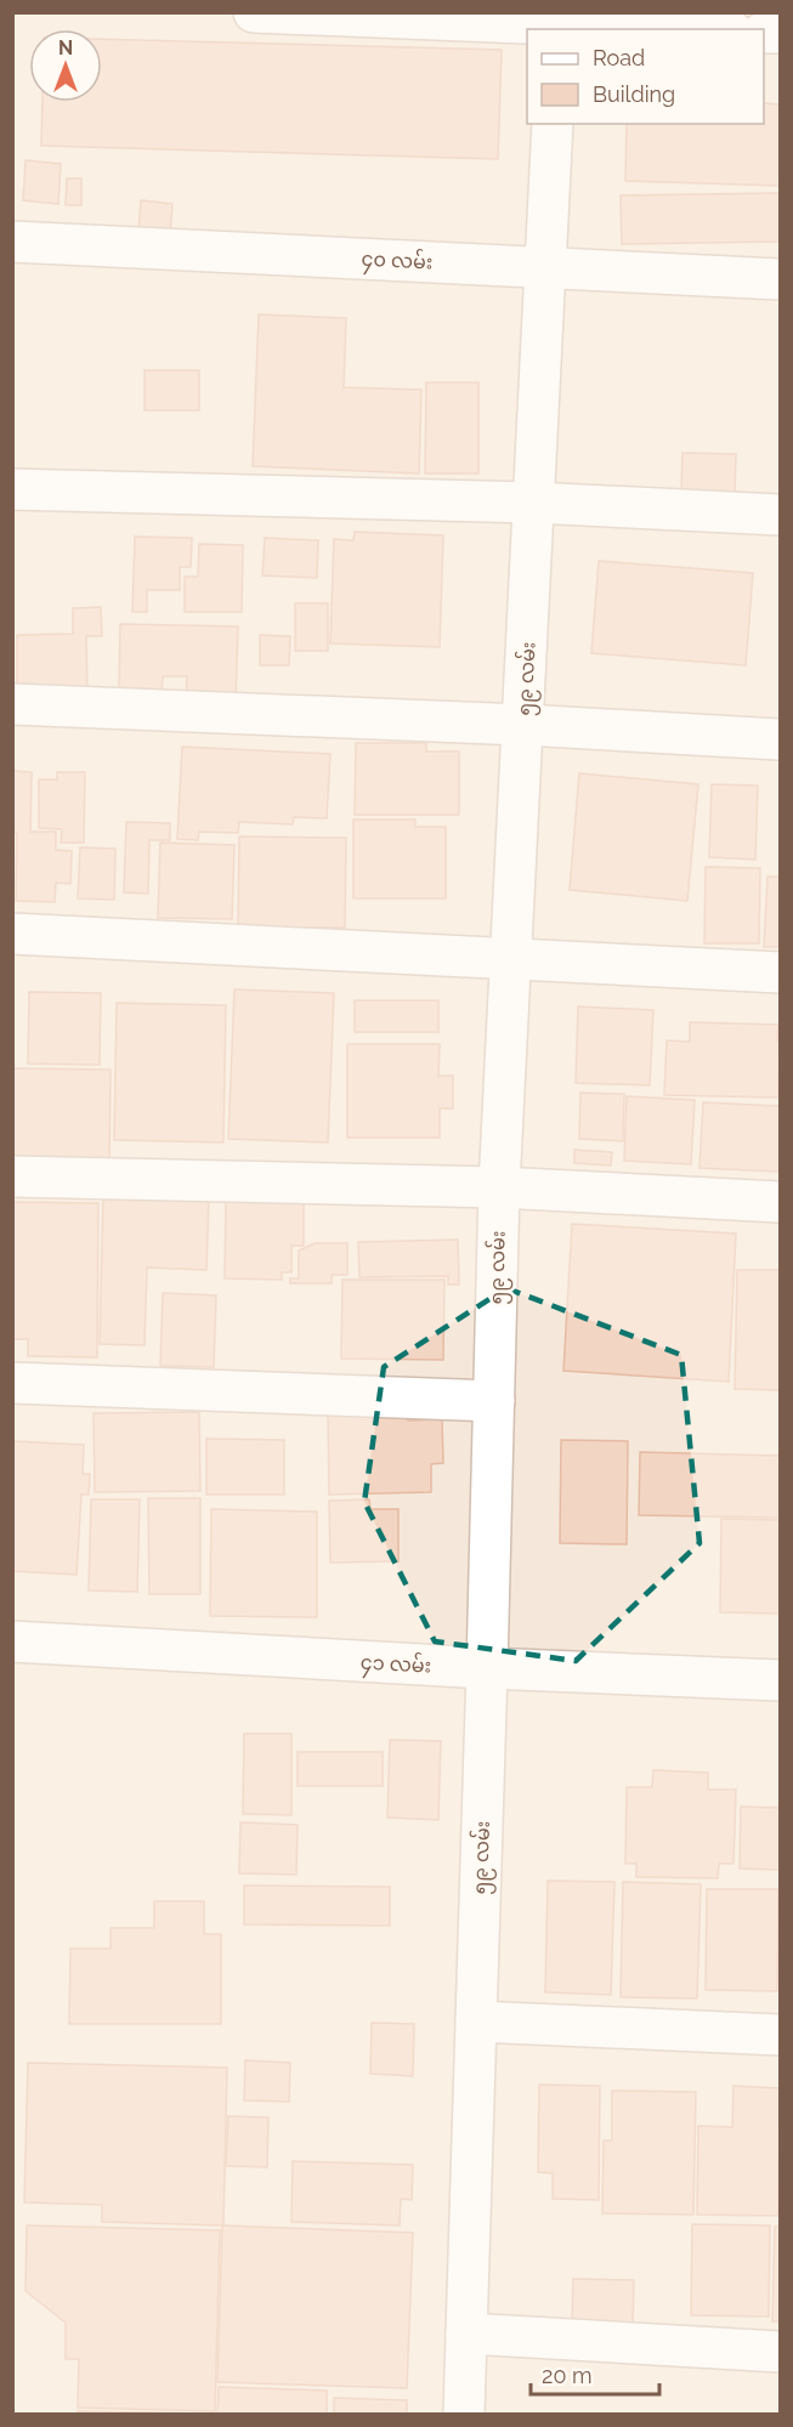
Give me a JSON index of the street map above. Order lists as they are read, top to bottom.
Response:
{
  "streets": {
    "street": ["၄၀ လမ်း", "၅၉ လမ်း", "၄၁ လမ်း"]
  },
  "crossings": [
    ["၄၀ လမ်း", "၅၉ လမ်း"],
    ["၅၉ လမ်း", "၄၁ လမ်း"]
  ],
  "legend": ["Road", "Building"],
  "scale_bar": "20 m",
  "north": "top"
}
